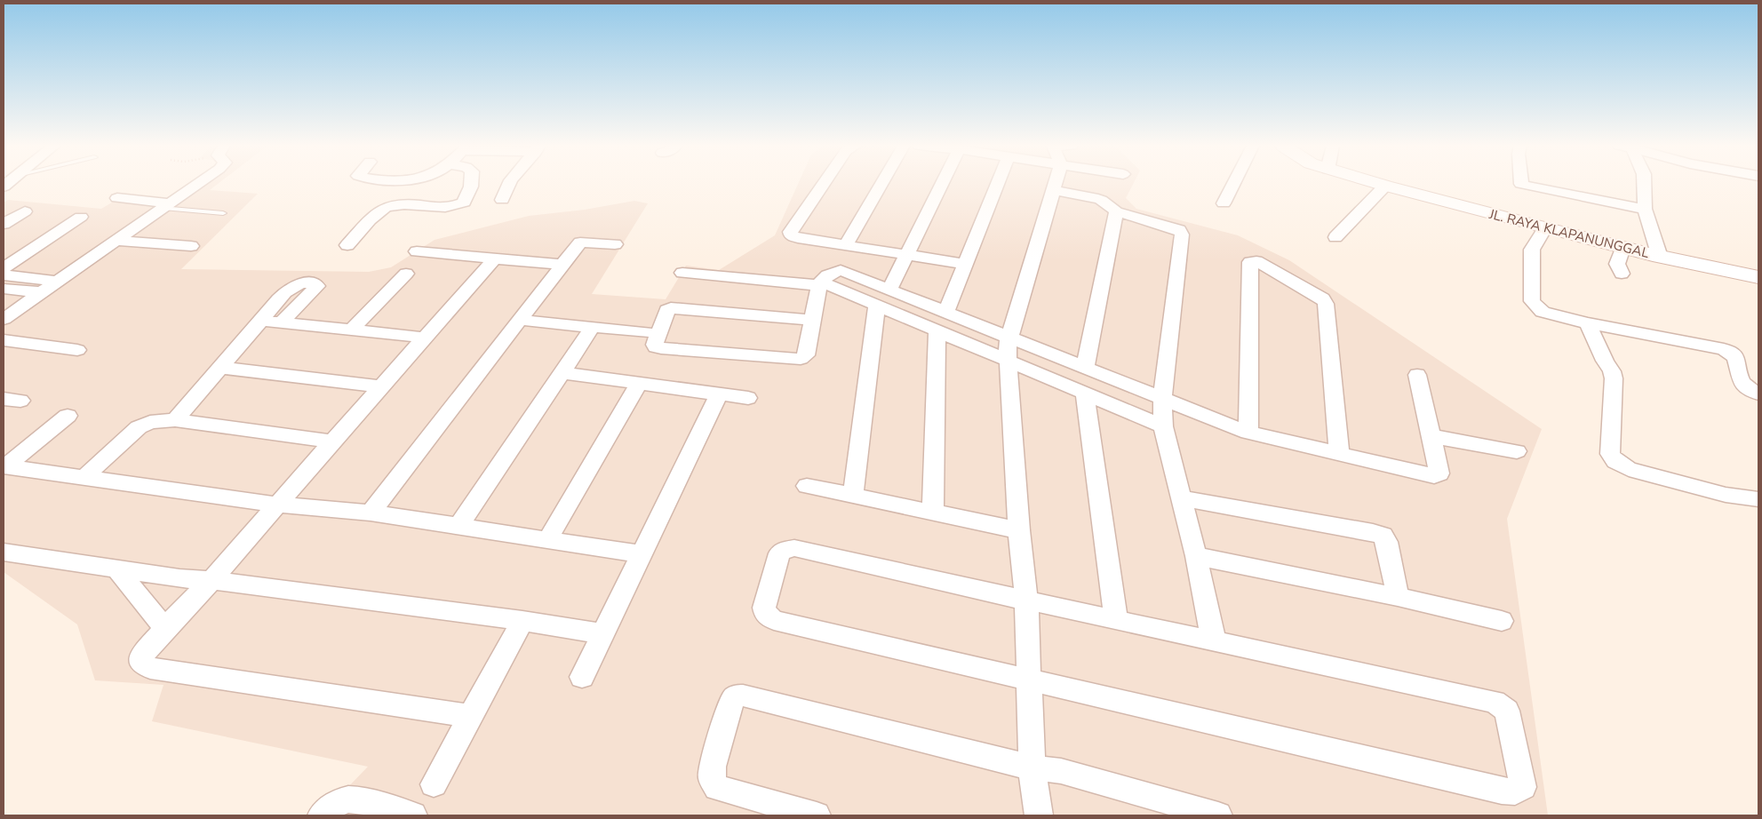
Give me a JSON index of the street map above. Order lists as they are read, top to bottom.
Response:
{
  "streets": {
    "street": ["JL. RAYA KLAPANUNGGAL"]
  }
}
